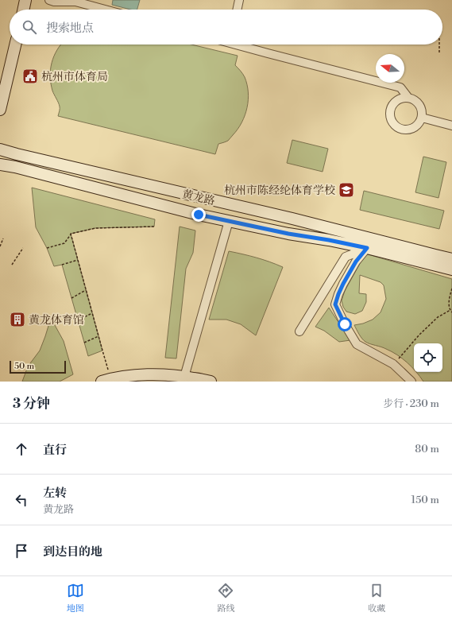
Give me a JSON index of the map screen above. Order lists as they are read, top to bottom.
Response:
{
  "streets": {
    "main road": ["黄龙路"]
  },
  "places": {
    "public building": ["杭州市体育局"],
    "school or university": ["杭州市陈经纶体育学校"],
    "building": ["黄龙体育馆"]
  },
  "scale_bar": "50 m",
  "north": "left",
  "page": {
    "search": "搜索地点",
    "scale": "50 m",
    "heading": ["3 分钟", "步行 · 230 m"],
    "list": [
      ["直行", "80 m"],
      ["左转", "黄龙路", "150 m"],
      "到达目的地"
    ],
    "nav": ["地图", "路线", "收藏"]
  }
}
